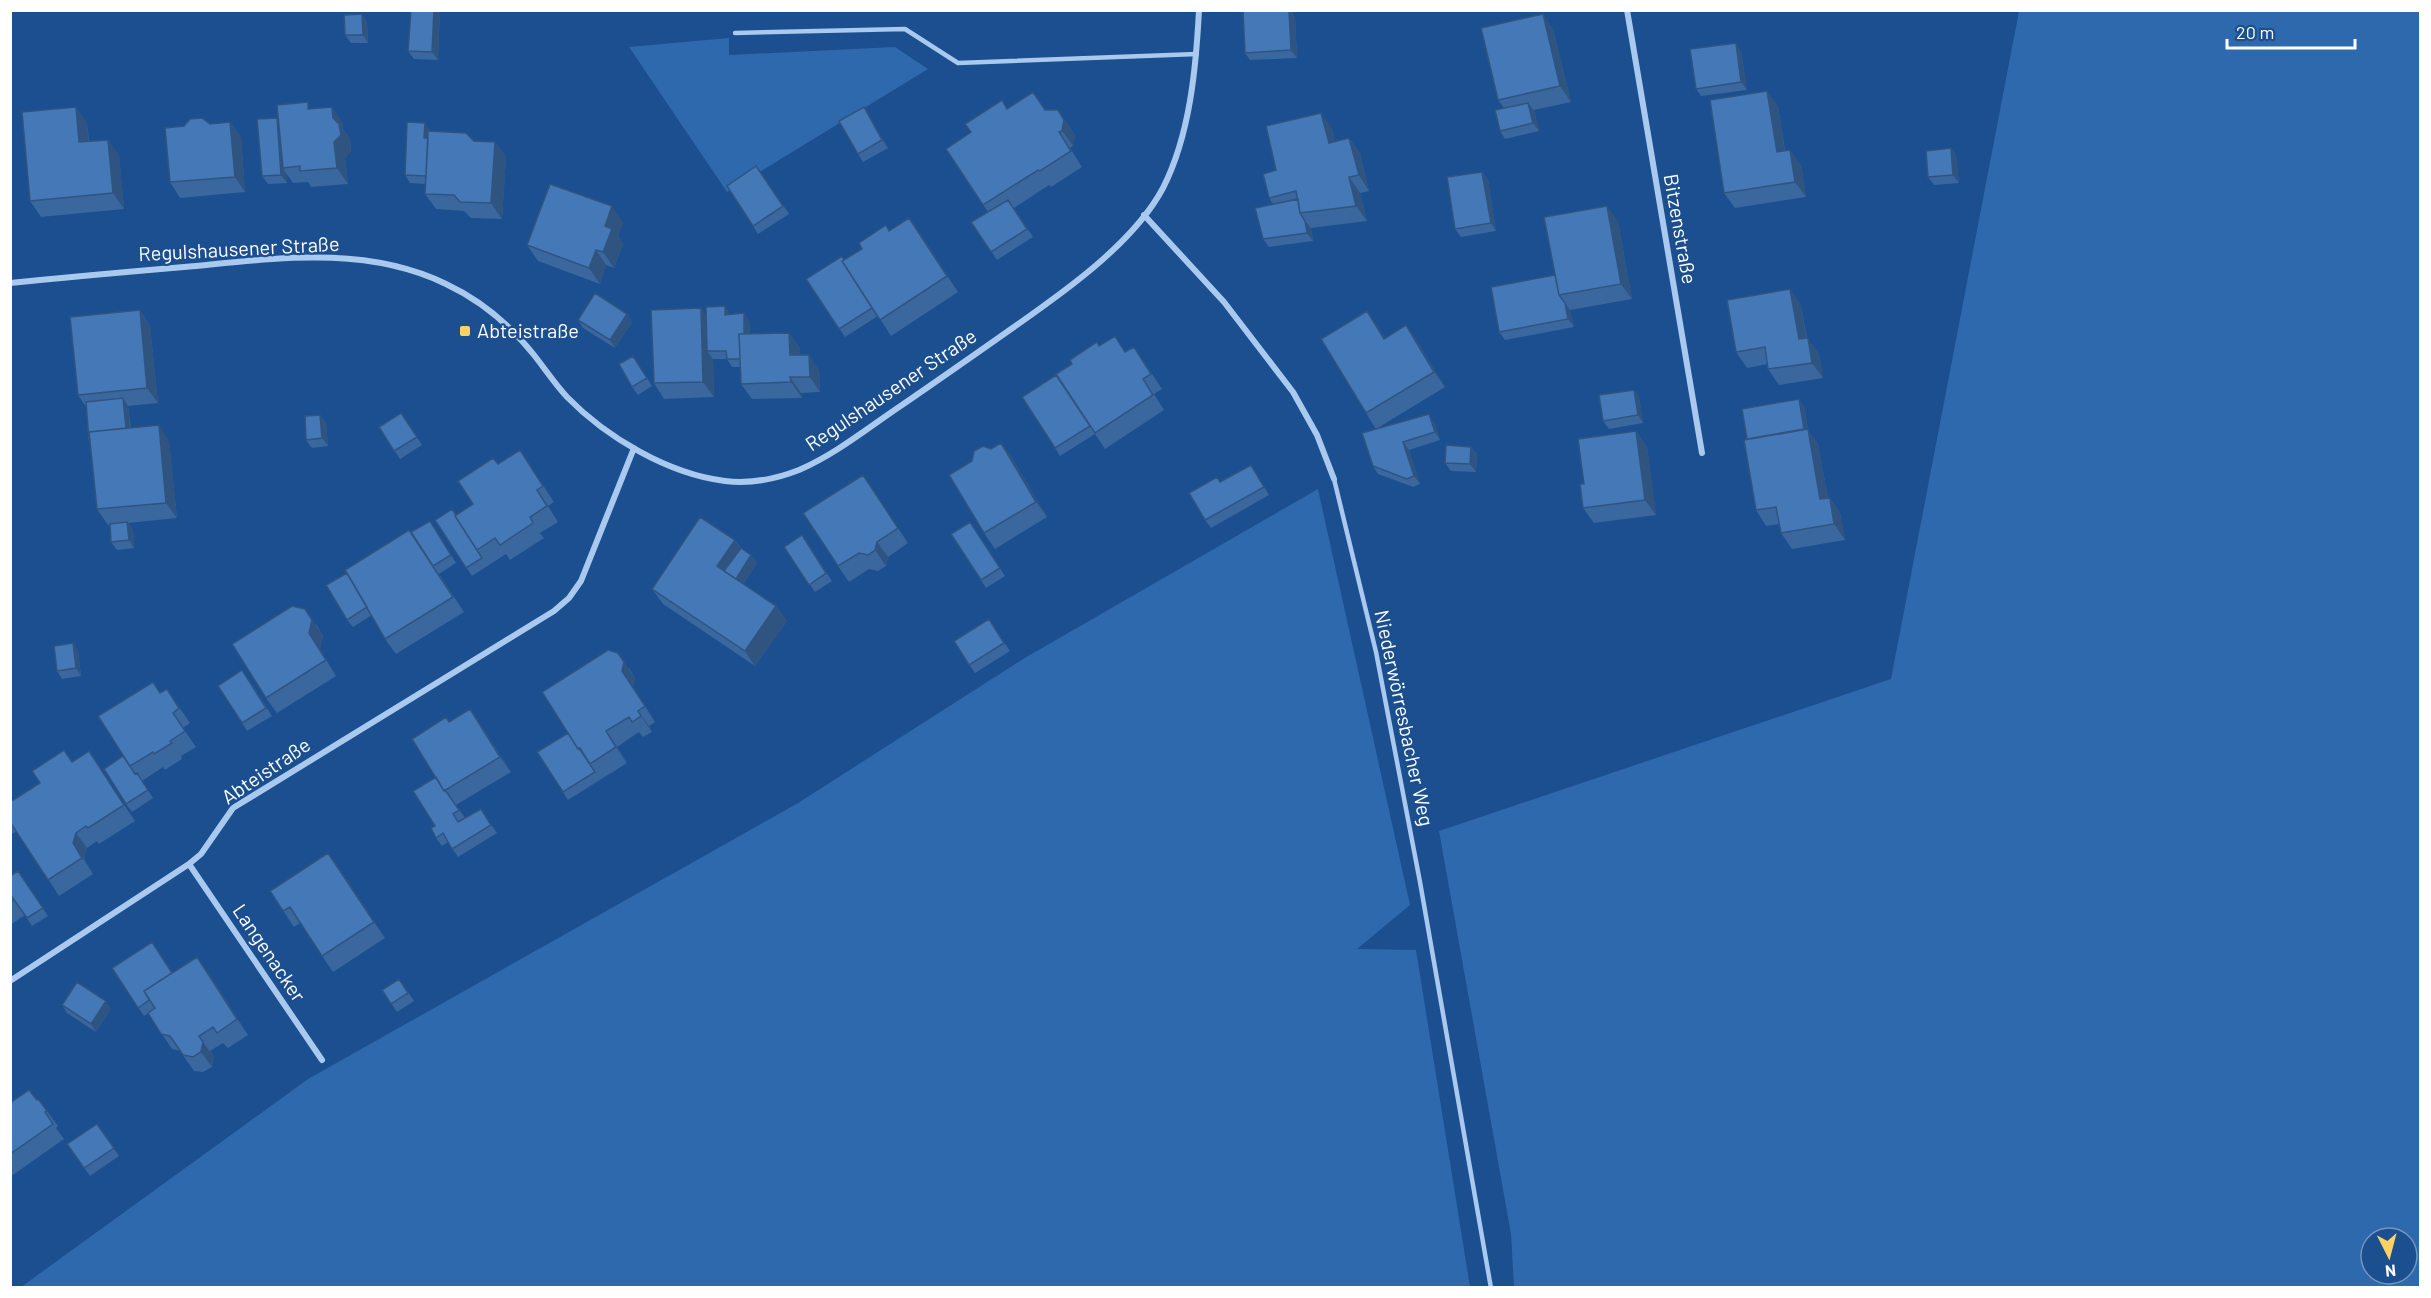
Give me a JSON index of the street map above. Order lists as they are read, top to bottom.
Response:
{
  "streets": {
    "street": [
      "Bitzenstraße",
      "Regulshausener Straße",
      "Niederwörresbacher Weg",
      "Abteistraße",
      "Langenacker"
    ]
  },
  "crossings": [
    ["Regulshausener Straße", "Niederwörresbacher Weg"],
    ["Regulshausener Straße", "Abteistraße"],
    ["Abteistraße", "Langenacker"]
  ],
  "places": {
    "transit": ["Abteistraße"]
  },
  "scale_bar": "20 m",
  "north": "bottom"
}
